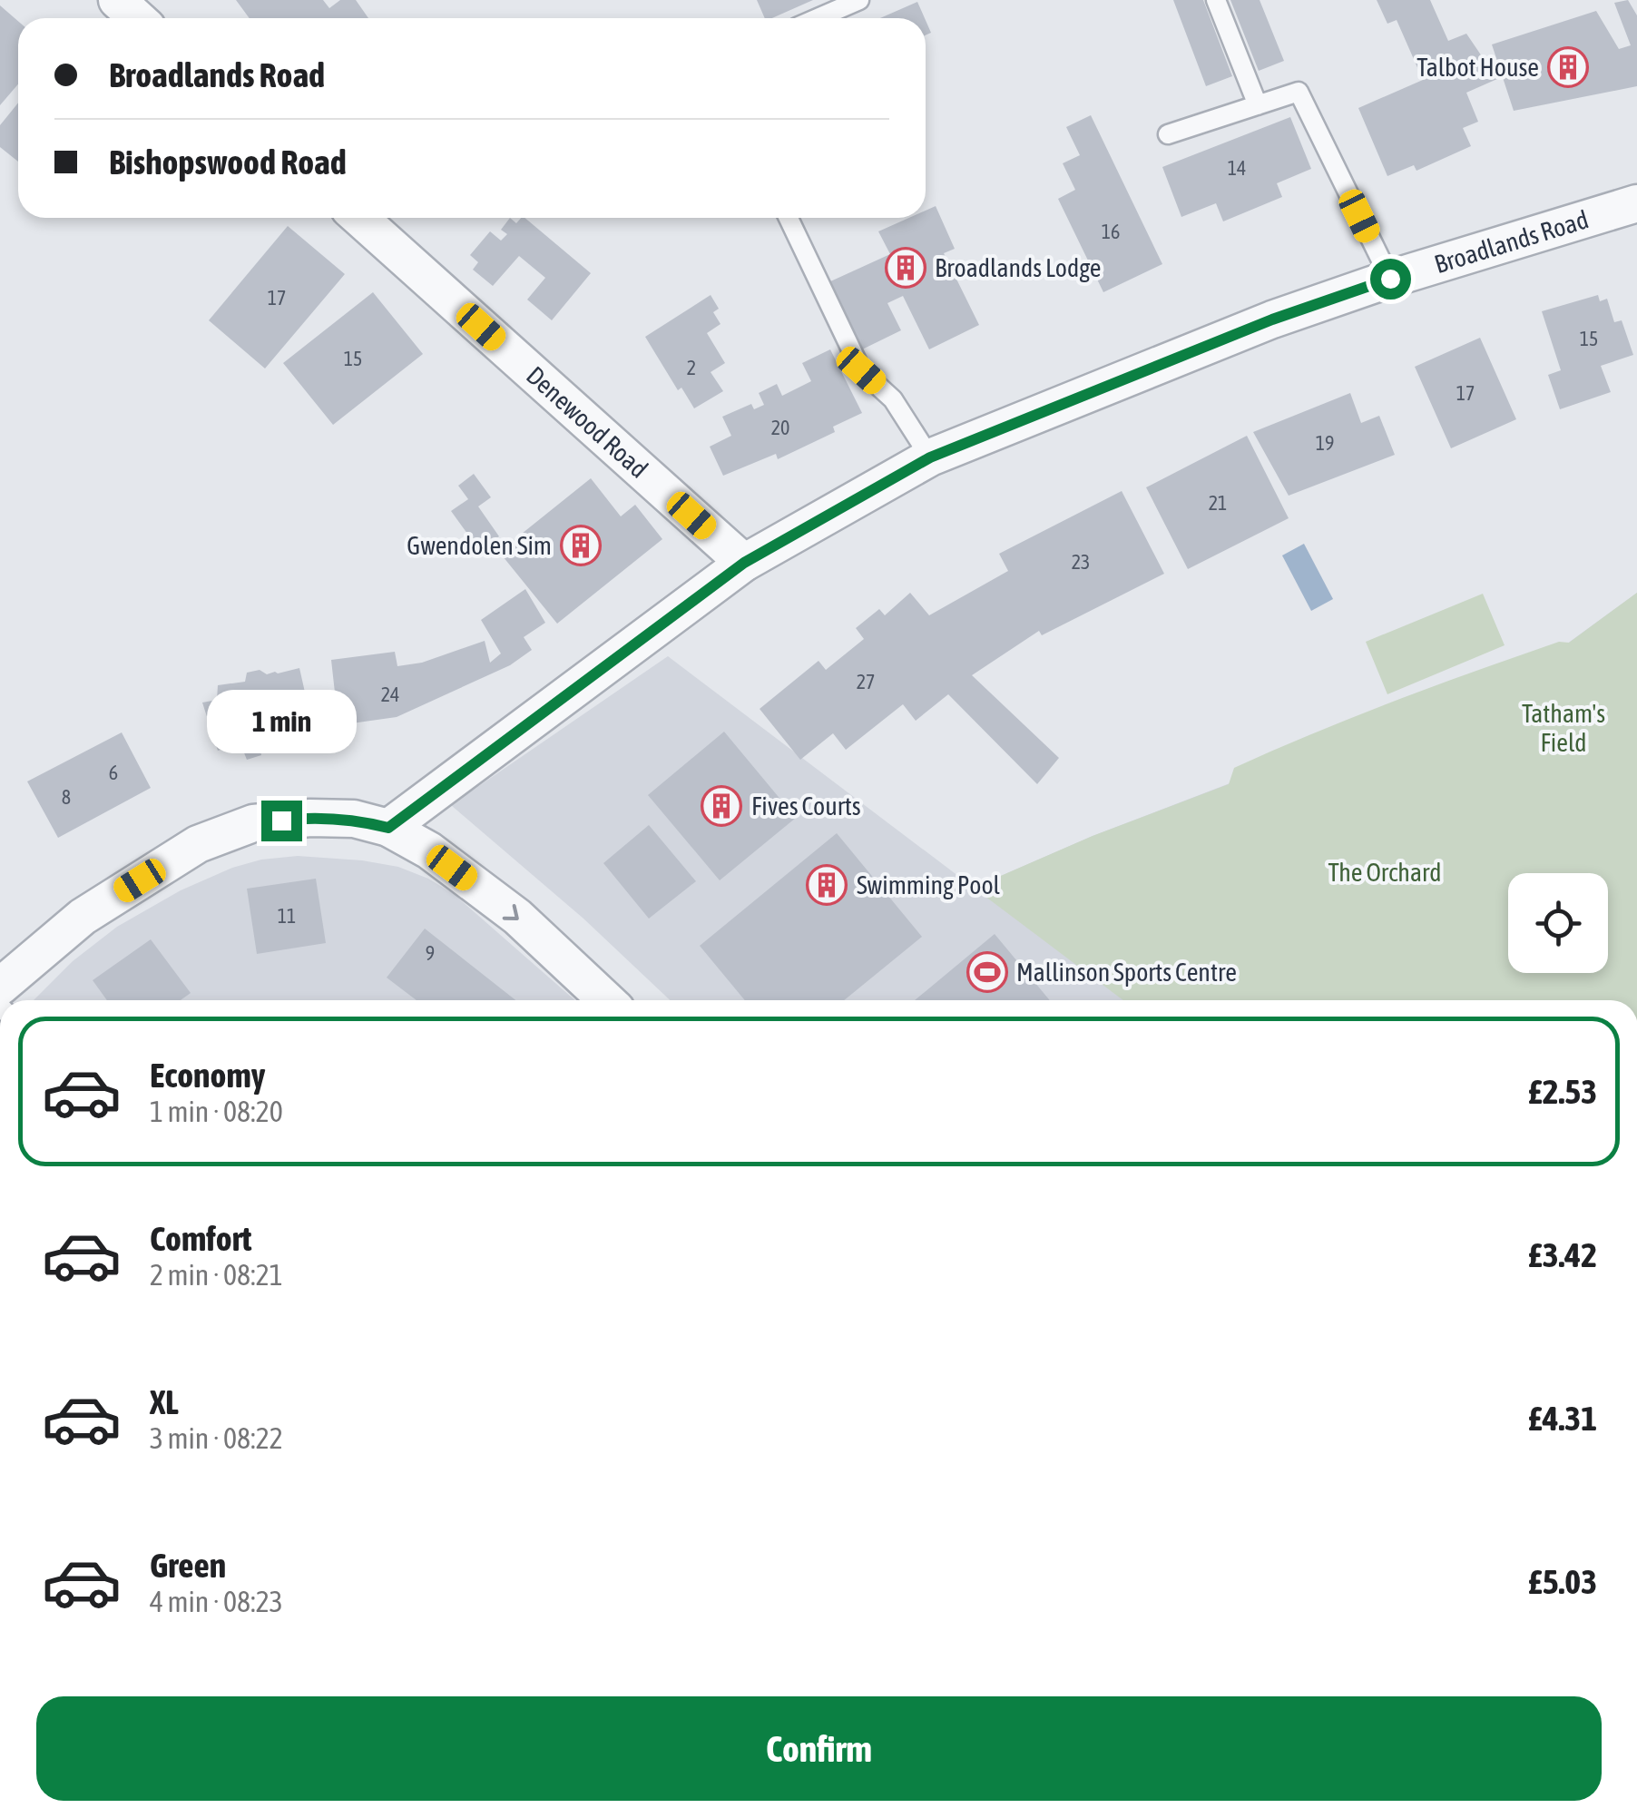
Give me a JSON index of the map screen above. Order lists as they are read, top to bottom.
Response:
{
  "streets": {
    "street": ["Broadlands Road", "Denewood Road"]
  },
  "crossings": [
    ["Broadlands Road", "Denewood Road"]
  ],
  "parks": ["Tatham's Field", "The Orchard"],
  "places": {
    "building": [
      "Talbot House",
      "Broadlands Lodge",
      "Gwendolen Sim",
      "Fives Courts",
      "Swimming Pool"
    ],
    "sports": ["Mallinson Sports Centre"]
  },
  "house_numbers": [
    "14",
    "16",
    "17",
    "15",
    "15",
    "2",
    "17",
    "20",
    "19",
    "21",
    "23",
    "27",
    "24",
    "6",
    "8",
    "11",
    "9"
  ],
  "page": {
    "banner": ["Broadlands Road", "Bishopswood Road"],
    "bubble": "1 min",
    "list": [
      {
        "name": "Economy",
        "note": "1 min · 08:20",
        "value": "£2.53"
      },
      {
        "name": "Comfort",
        "note": "2 min · 08:21",
        "value": "£3.42"
      },
      {
        "name": "XL",
        "note": "3 min · 08:22",
        "value": "£4.31"
      },
      {
        "name": "Green",
        "note": "4 min · 08:23",
        "value": "£5.03"
      }
    ],
    "buttons": "Confirm"
  }
}
